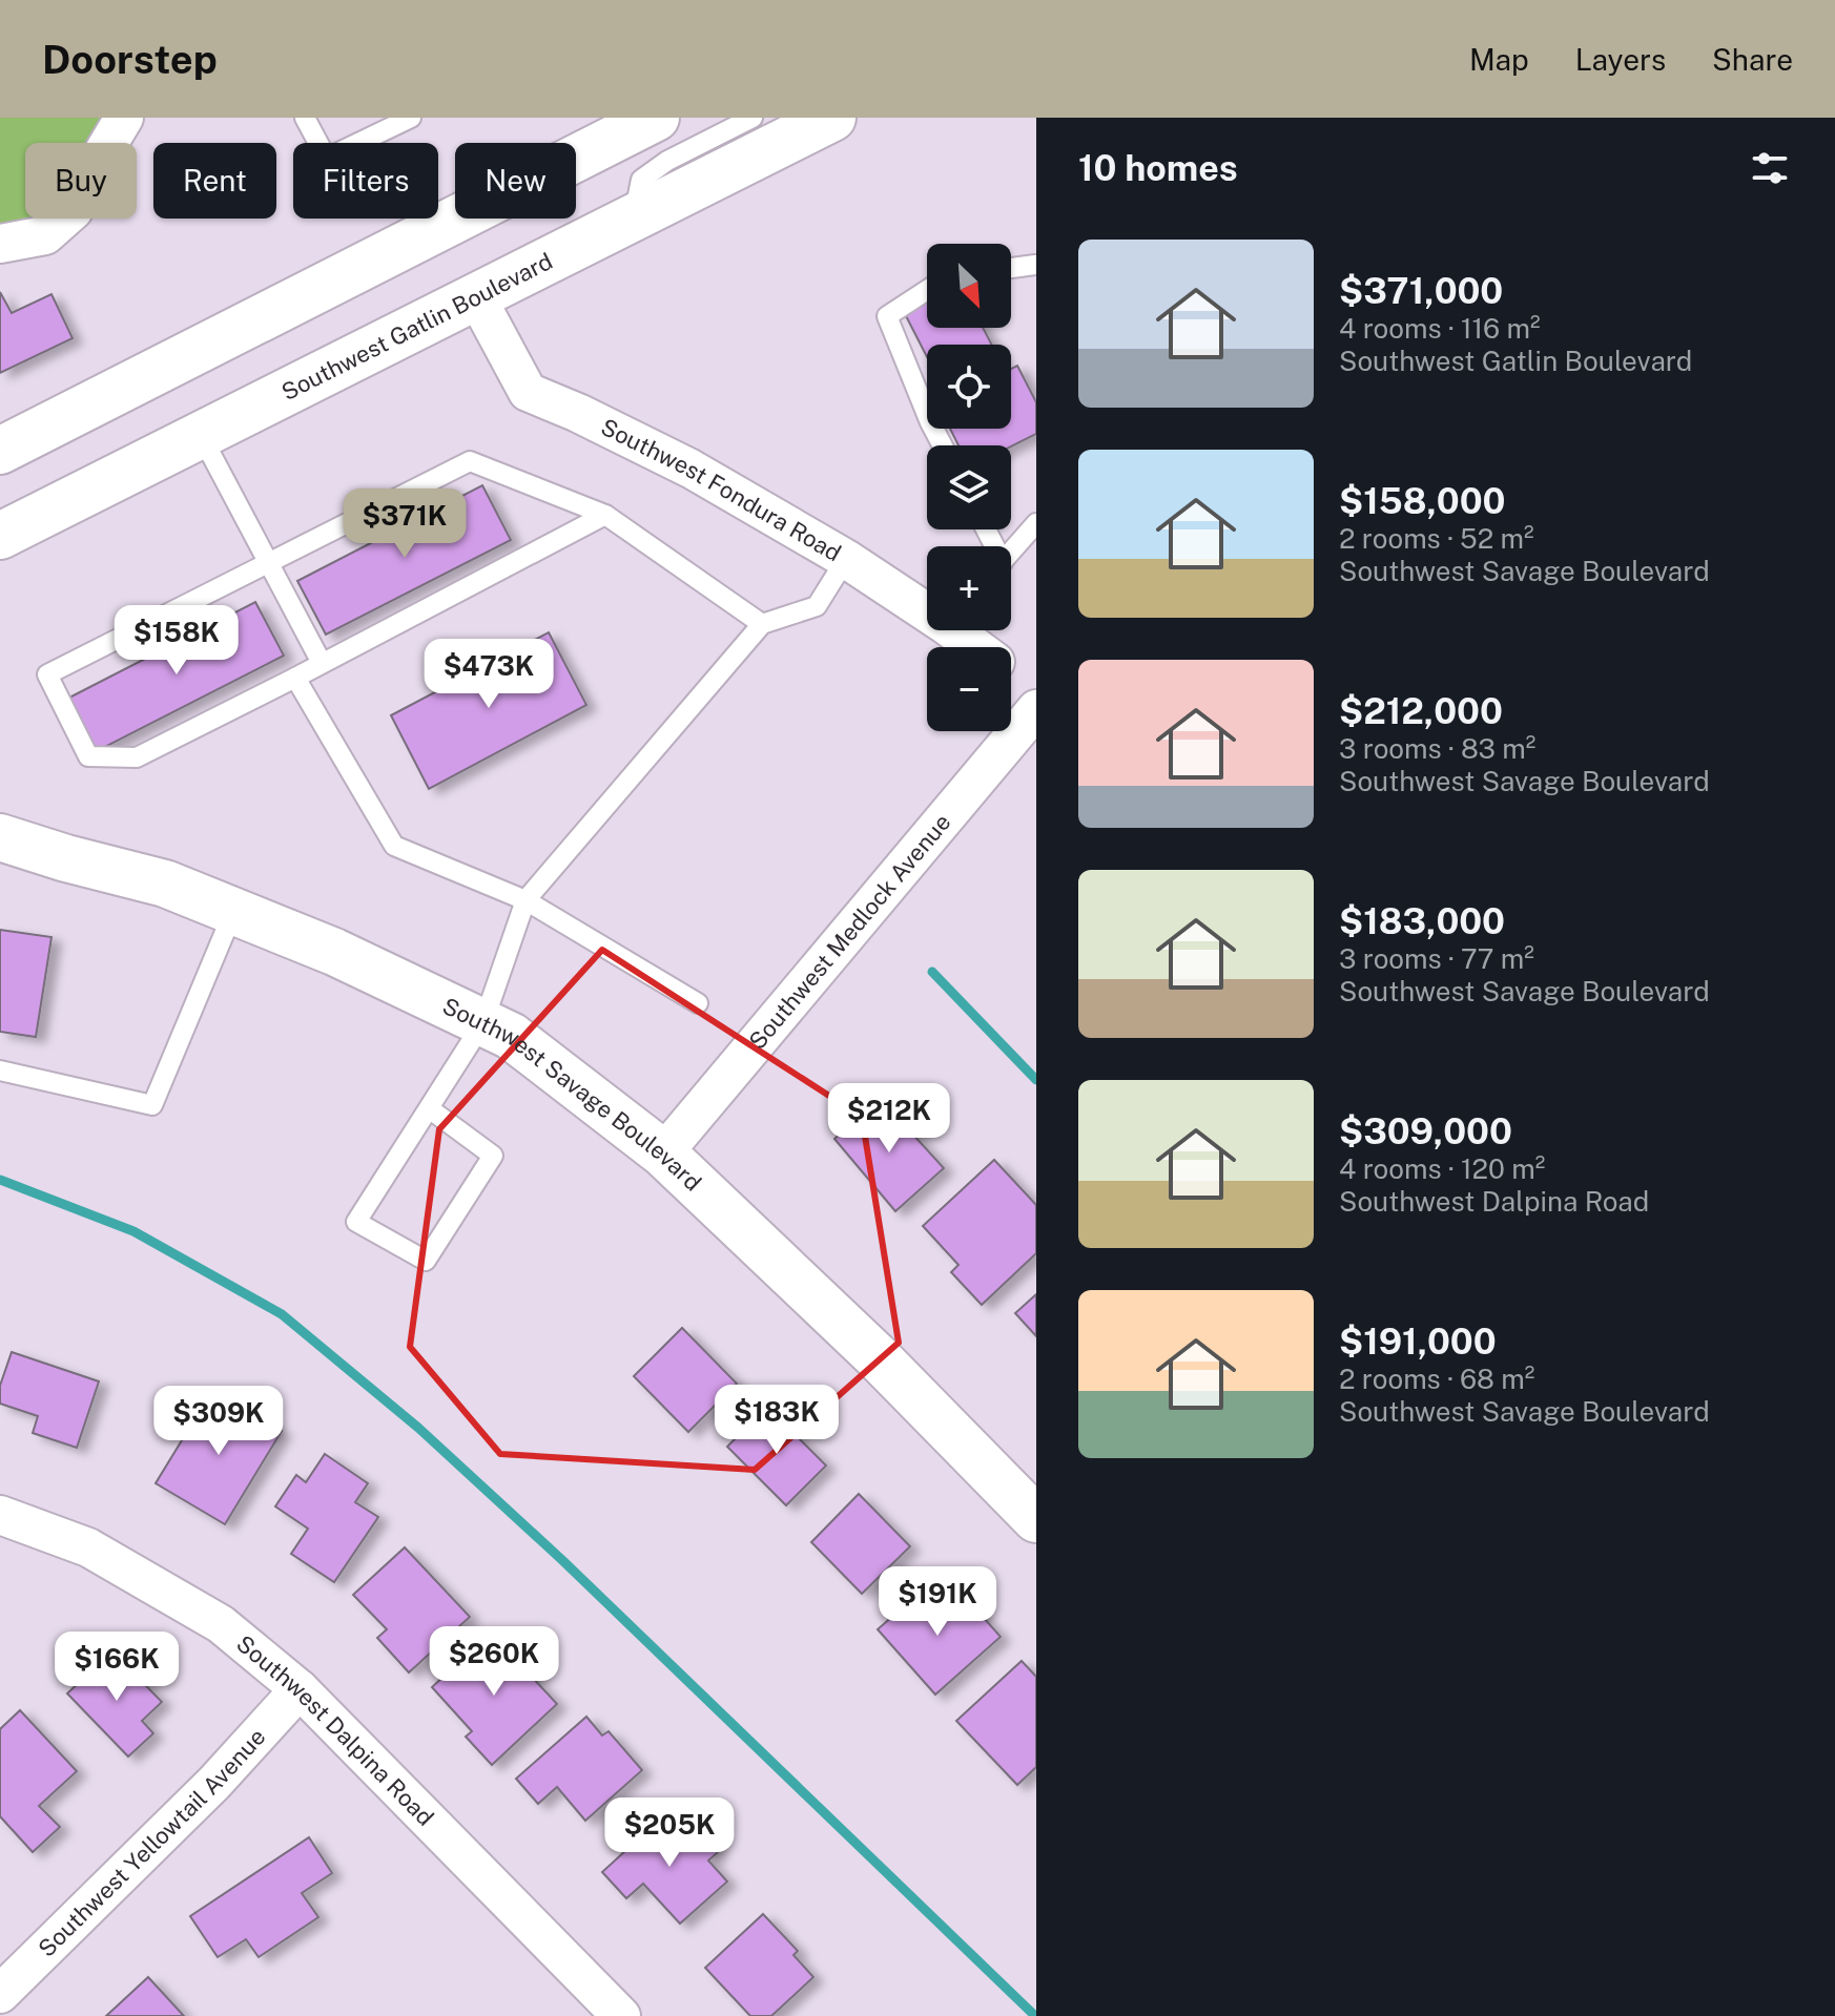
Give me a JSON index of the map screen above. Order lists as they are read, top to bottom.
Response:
{
  "streets": {
    "main road": ["Southwest Gatlin Boulevard", "Southwest Savage Boulevard"],
    "street": [
      "Southwest Fondura Road",
      "Southwest Medlock Avenue",
      "Southwest Dalpina Road",
      "Southwest Yellowtail Avenue"
    ]
  },
  "crossings": [
    ["Southwest Gatlin Boulevard", "Southwest Fondura Road"],
    ["Southwest Medlock Avenue", "Southwest Savage Boulevard"],
    ["Southwest Dalpina Road", "Southwest Yellowtail Avenue"]
  ],
  "north": "bottom right",
  "page": {
    "header": "Doorstep",
    "nav": ["Map", "Layers", "Share"],
    "heading": "10 homes",
    "chip": [
      "Buy",
      "Rent",
      "Filters",
      "New"
    ],
    "list": [
      {
        "name": "$371,000",
        "note": "4 rooms · 116 m² · Southwest Gatlin Boulevard"
      },
      {
        "name": "$158,000",
        "note": "2 rooms · 52 m² · Southwest Savage Boulevard"
      },
      {
        "name": "$212,000",
        "note": "3 rooms · 83 m² · Southwest Savage Boulevard"
      },
      {
        "name": "$183,000",
        "note": "3 rooms · 77 m² · Southwest Savage Boulevard"
      },
      {
        "name": "$309,000",
        "note": "4 rooms · 120 m² · Southwest Dalpina Road"
      },
      {
        "name": "$191,000",
        "note": "2 rooms · 68 m² · Southwest Savage Boulevard"
      }
    ],
    "map_buttons": ["+", "−"],
    "price": [
      "$371K",
      "$158K",
      "$473K",
      "$212K",
      "$183K",
      "$309K",
      "$191K",
      "$260K",
      "$166K",
      "$205K"
    ]
  }
}
